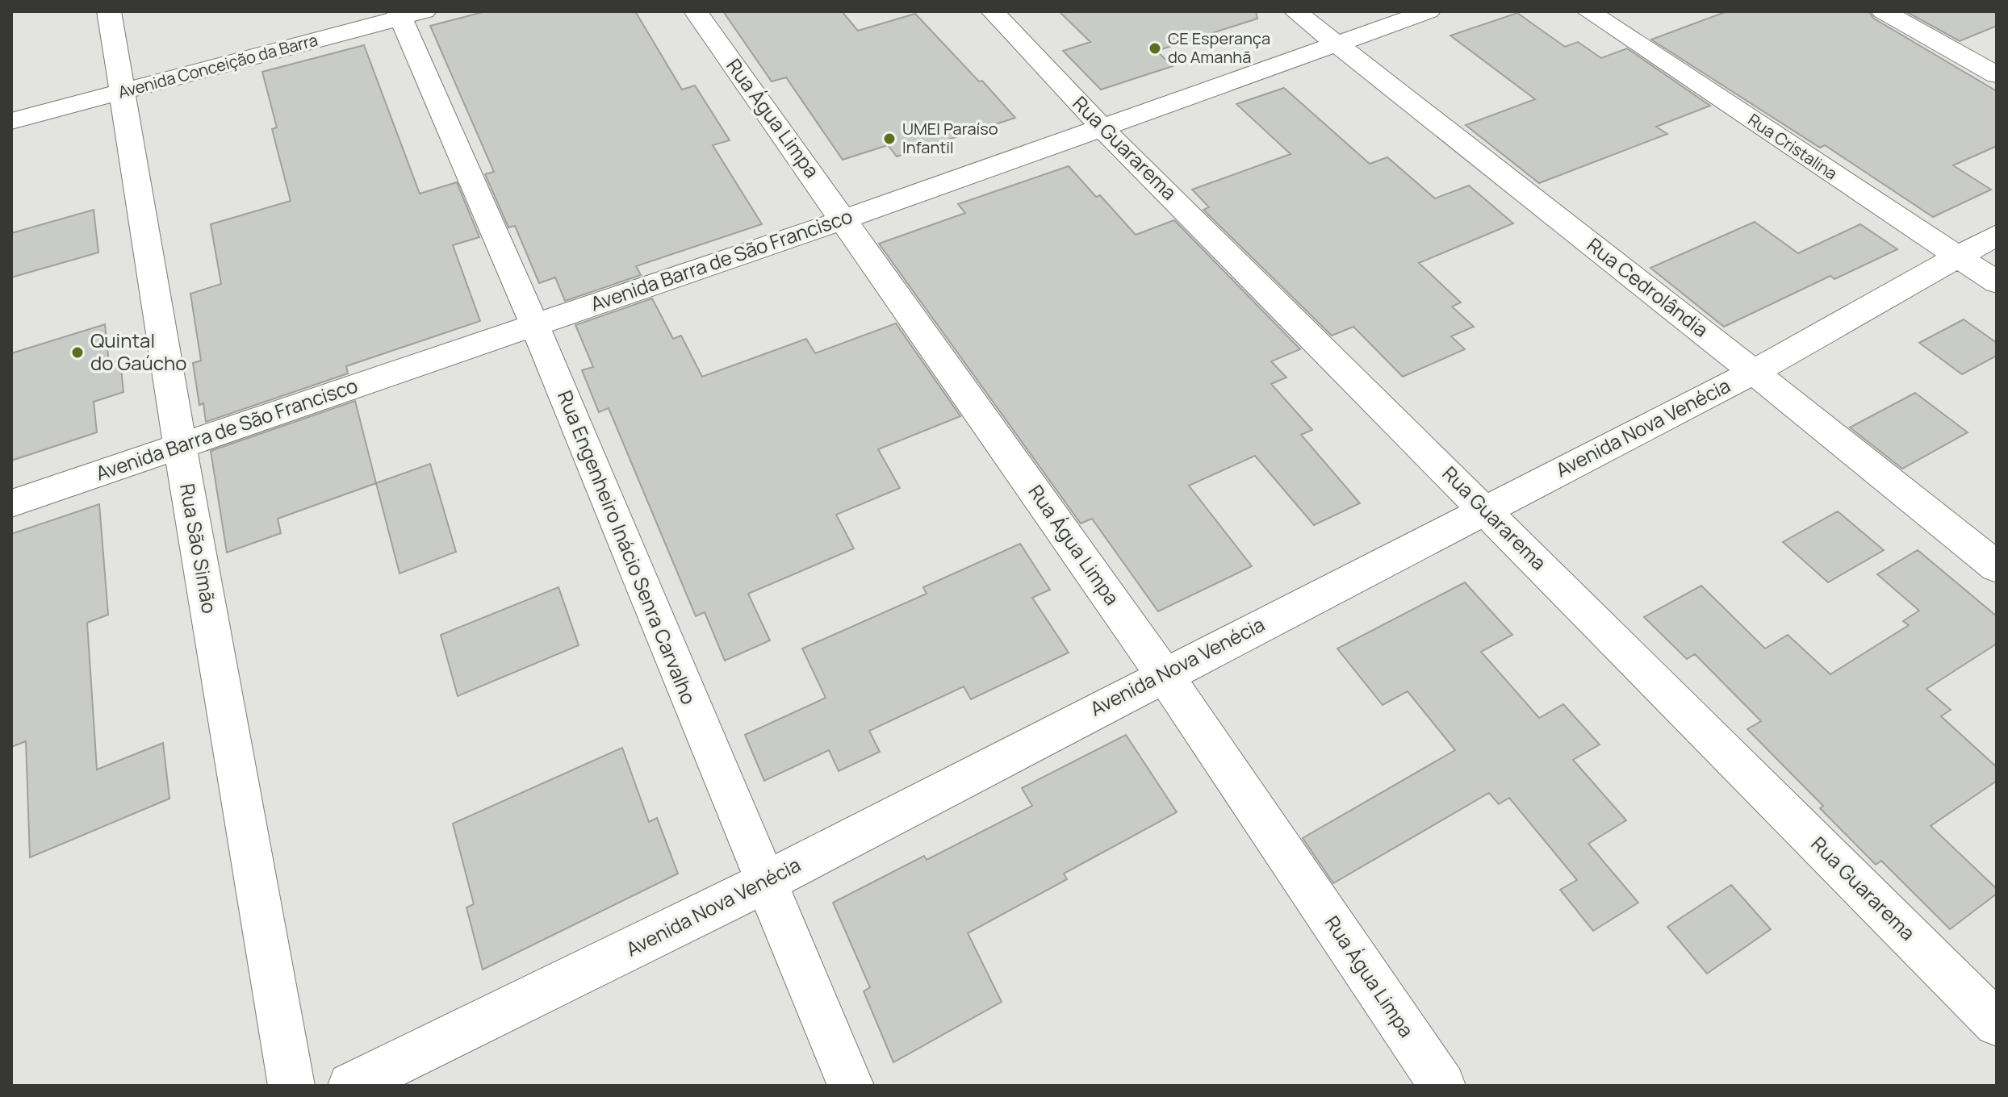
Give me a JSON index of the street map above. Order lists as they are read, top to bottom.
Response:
{
  "streets": {
    "street": [
      "Avenida Conceição da Barra",
      "Rua Água Limpa",
      "Rua Cristalina",
      "Rua Guararema",
      "Avenida Barra de São Francisco",
      "Rua Cedrolândia",
      "Avenida Nova Venécia",
      "Rua Engenheiro Inácio Senra Carvalho",
      "Rua São Simão"
    ]
  },
  "crossings": [
    ["Avenida Conceição da Barra", "Rua Engenheiro Inácio Senra Carvalho"],
    ["Avenida Conceição da Barra", "Rua São Simão"],
    ["Rua Água Limpa", "Avenida Barra de São Francisco"],
    ["Rua Água Limpa", "Avenida Nova Venécia"],
    ["Rua Cristalina", "Avenida Nova Venécia"],
    ["Rua Guararema", "Avenida Barra de São Francisco"],
    ["Rua Guararema", "Avenida Nova Venécia"],
    ["Avenida Barra de São Francisco", "Rua Cedrolândia"],
    ["Avenida Barra de São Francisco", "Rua Engenheiro Inácio Senra Carvalho"],
    ["Avenida Barra de São Francisco", "Rua São Simão"],
    ["Rua Cedrolândia", "Avenida Nova Venécia"],
    ["Avenida Nova Venécia", "Rua Engenheiro Inácio Senra Carvalho"]
  ],
  "places": ["CE Esperança do Amanhã", "UMEI Paraíso Infantil", "Quintal do Gaúcho"]
}
